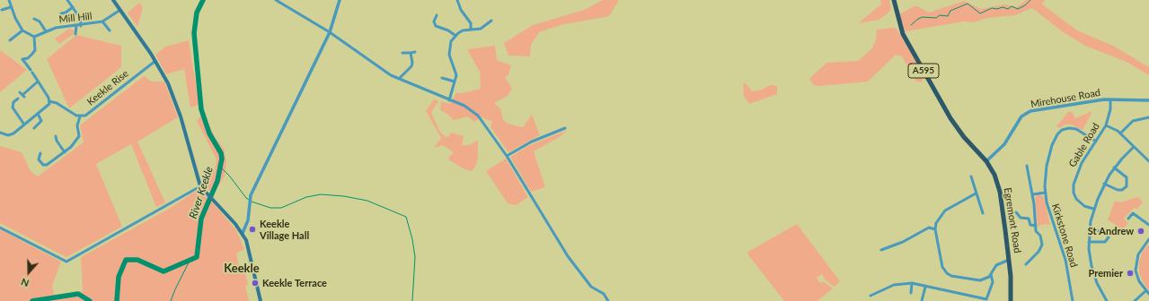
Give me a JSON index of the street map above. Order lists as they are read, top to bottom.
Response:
{
  "streets": {
    "highway": ["A595", "Egremont Road"],
    "street": [
      "Mill Hill",
      "Keekle Rise",
      "Mirehouse Road",
      "Gable Road",
      "Kirkstone Road"
    ]
  },
  "crossings": [
    ["Mirehouse Road", "Gable Road"],
    ["Mirehouse Road", "Egremont Road"],
    ["Gable Road", "Kirkstone Road"]
  ],
  "districts": ["Keekle"],
  "water": ["River Keekle"],
  "places": [
    "Keekle Village Hall",
    "St Andrew",
    "Premier",
    "Keekle Terrace"
  ],
  "north": "bottom"
}
